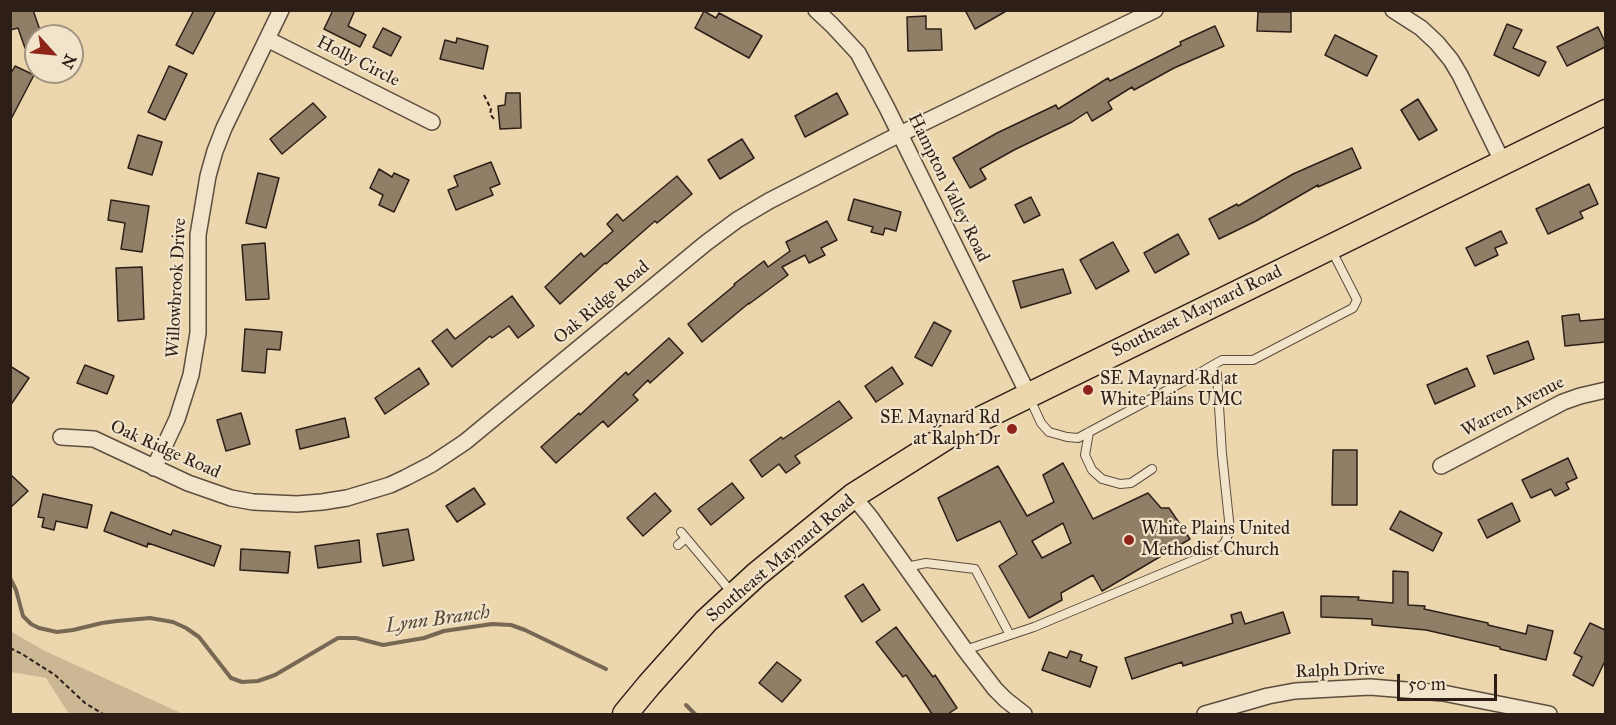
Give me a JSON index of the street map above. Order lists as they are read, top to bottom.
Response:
{
  "streets": {
    "main road": ["Southeast Maynard Road"],
    "street": [
      "Holly Circle",
      "Hampton Valley Road",
      "Willowbrook Drive",
      "Oak Ridge Road",
      "Warren Avenue",
      "Ralph Drive"
    ]
  },
  "crossings": [
    ["Holly Circle", "Willowbrook Drive"],
    ["Hampton Valley Road", "Oak Ridge Road"],
    ["Hampton Valley Road", "Southeast Maynard Road"],
    ["Willowbrook Drive", "Oak Ridge Road"]
  ],
  "water": ["Lynn Branch"],
  "places": ["SE Maynard Rd at White Plains UMC", "SE Maynard Rd at Ralph Dr", "White Plains United Methodist Church"],
  "scale_bar": "50 m",
  "north": "bottom right"
}
